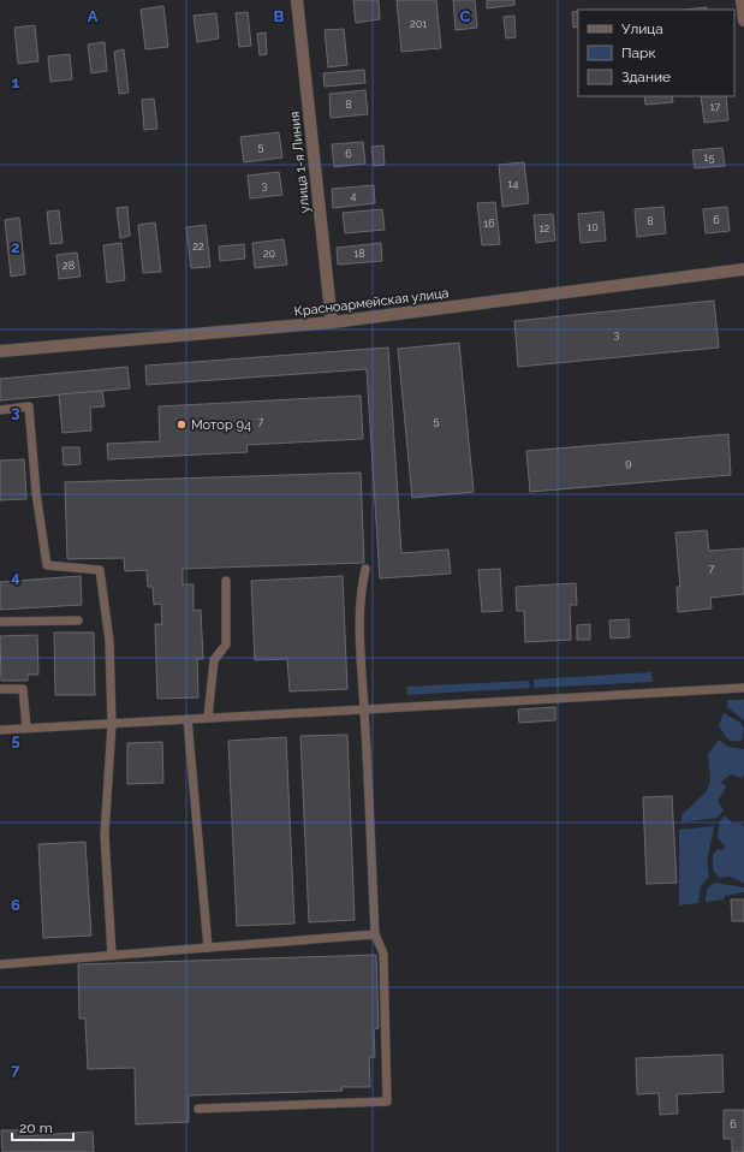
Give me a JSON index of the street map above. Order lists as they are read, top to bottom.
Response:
{
  "streets": {
    "street": ["улица 1-я Линия", "Красноармейская улица"]
  },
  "crossings": [
    ["улица 1-я Линия", "Красноармейская улица"]
  ],
  "places": ["Мотор 94"],
  "house_numbers": [
    "201",
    "8",
    "17",
    "5",
    "6",
    "15",
    "14",
    "3",
    "4",
    "6",
    "8",
    "16",
    "10",
    "12",
    "22",
    "20",
    "18",
    "28",
    "3",
    "5",
    "7",
    "9",
    "7",
    "6"
  ],
  "legend": ["Улица", "Парк", "Здание"],
  "scale_bar": "20 m",
  "grid": {
    "columns": ["A", "B", "C"],
    "rows": [
      "1",
      "2",
      "3",
      "4",
      "5",
      "6",
      "7"
    ]
  }
}
